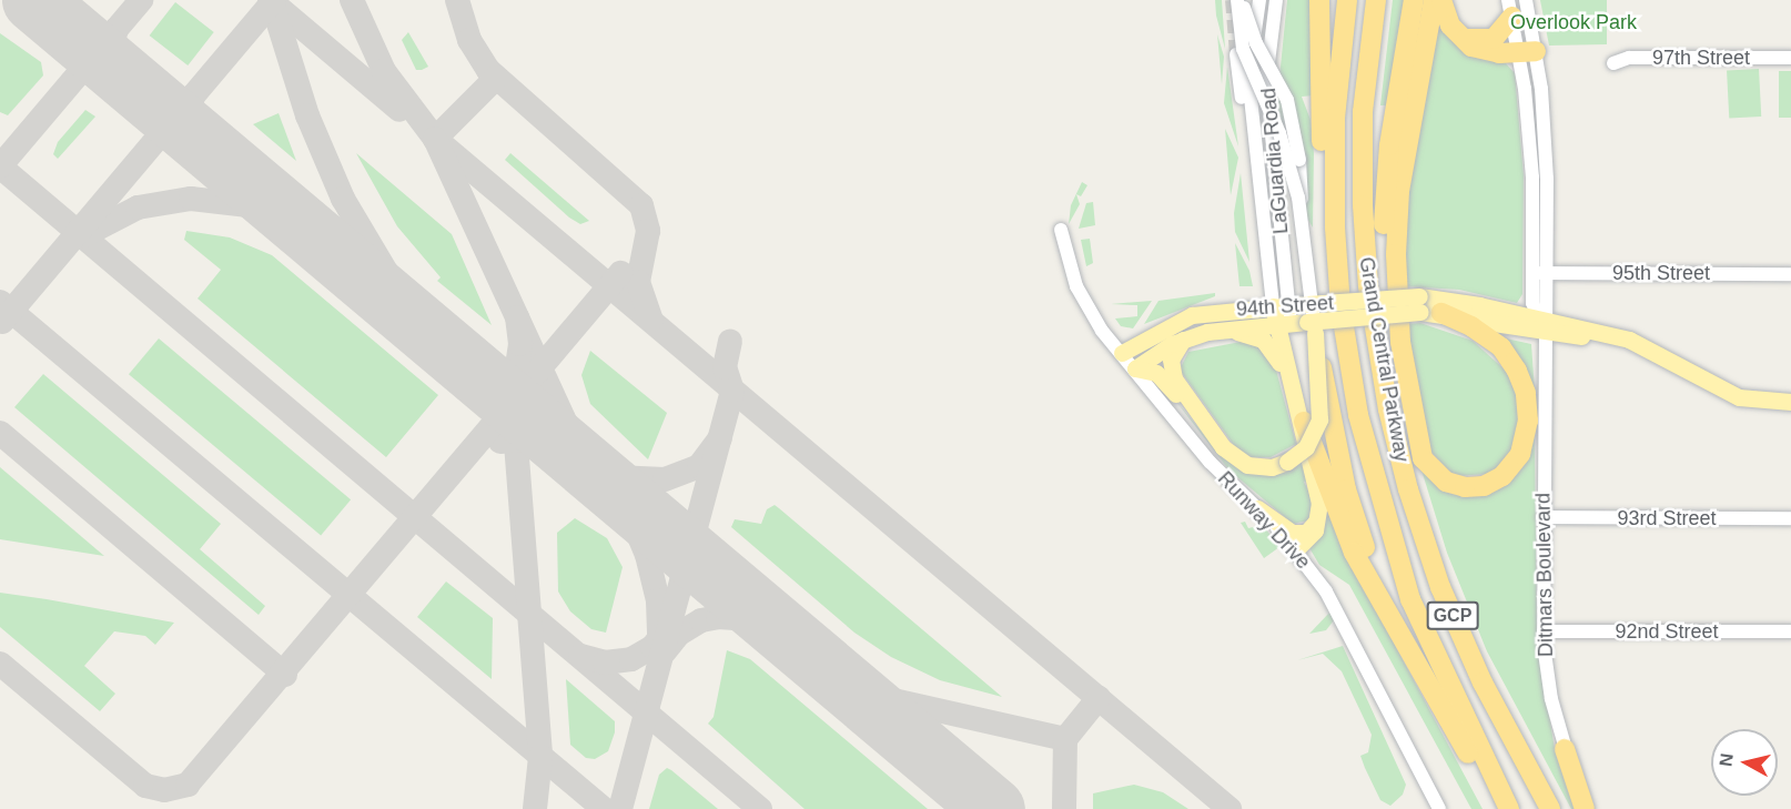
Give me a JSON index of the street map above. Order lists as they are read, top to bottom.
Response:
{
  "streets": {
    "highway": ["Grand Central Parkway", "GCP"],
    "main road": ["94th Street"],
    "street": [
      "97th Street",
      "LaGuardia Road",
      "95th Street",
      "93rd Street",
      "Runway Drive",
      "Ditmars Boulevard",
      "92nd Street"
    ]
  },
  "crossings": [
    ["LaGuardia Road", "94th Street"],
    ["95th Street", "Ditmars Boulevard"],
    ["94th Street", "Runway Drive"],
    ["94th Street", "Ditmars Boulevard"],
    ["93rd Street", "Ditmars Boulevard"],
    ["Ditmars Boulevard", "92nd Street"]
  ],
  "parks": ["Overlook Park"],
  "north": "left"
}
